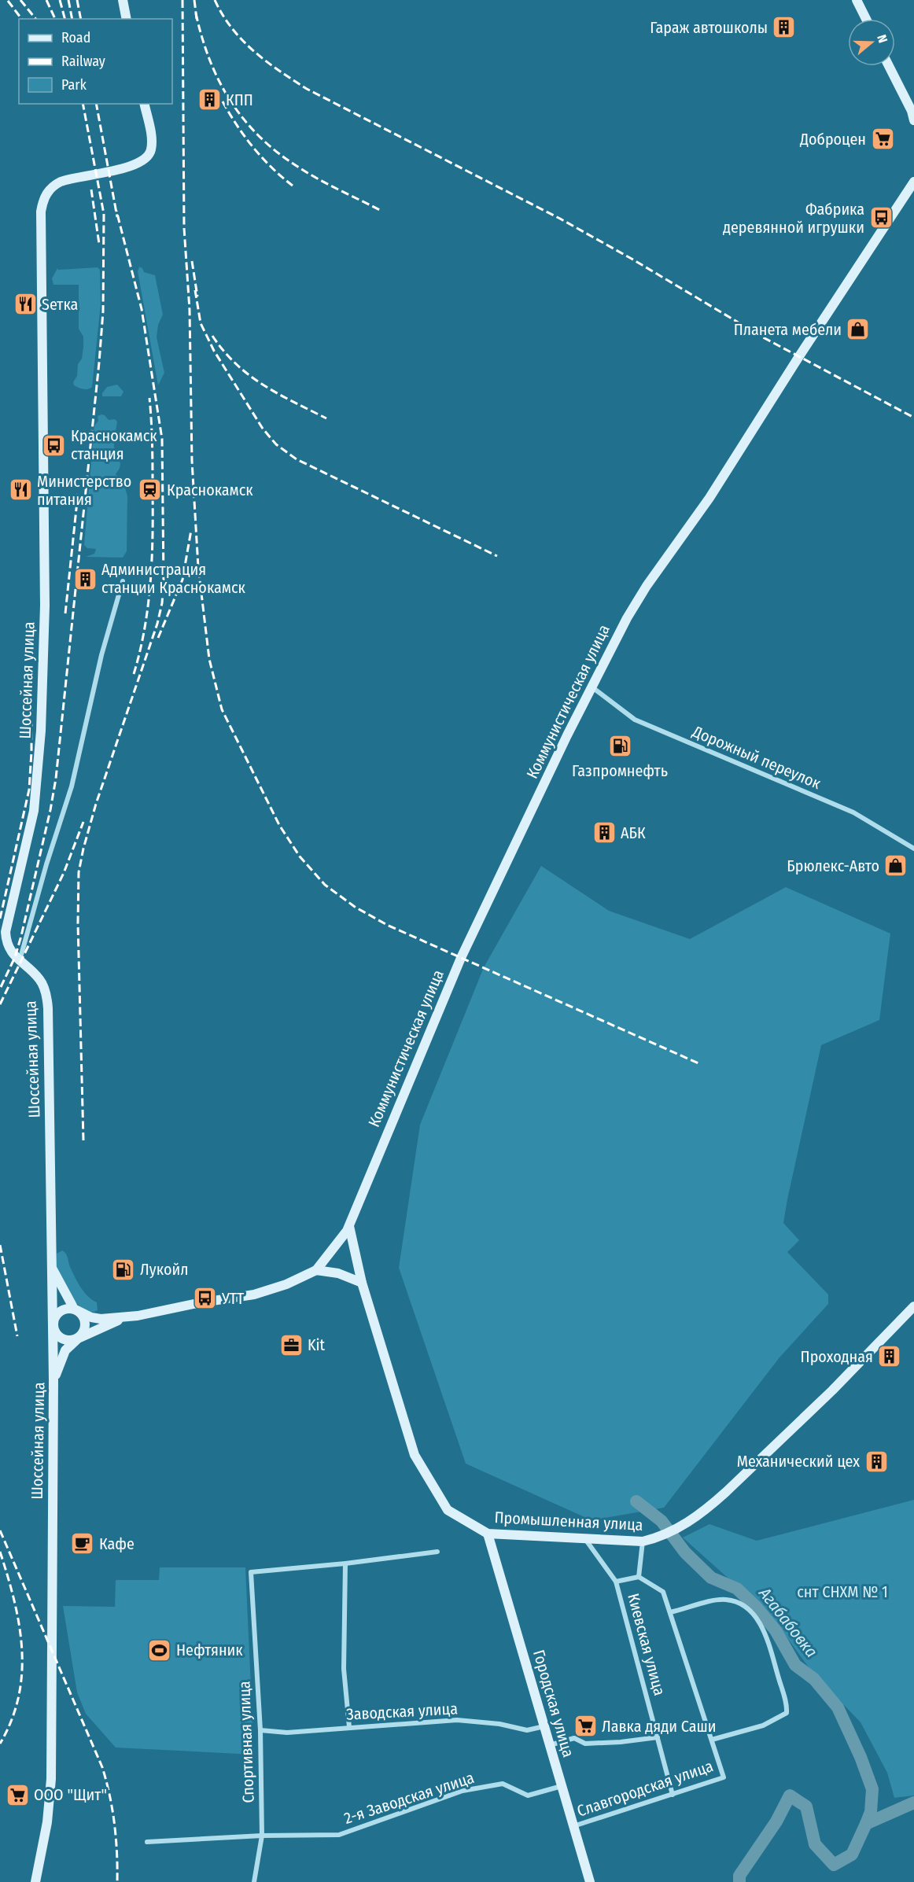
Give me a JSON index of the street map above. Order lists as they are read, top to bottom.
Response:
{
  "streets": {
    "main road": [
      "Шоссейная улица",
      "Коммунистическая улица",
      "Промышленная улица",
      "Городская улица"
    ],
    "street": [
      "Дорожный переулок",
      "Киевская улица",
      "Заводская улица",
      "Спортивная улица",
      "Славгородская улица",
      "2-я Заводская улица"
    ]
  },
  "crossings": [
    ["Коммунистическая улица", "Дорожный переулок"],
    ["Промышленная улица", "Киевская улица"],
    ["Промышленная улица", "Городская улица"],
    ["Киевская улица", "Славгородская улица"],
    ["Городская улица", "Заводская улица"],
    ["Городская улица", "Славгородская улица"],
    ["Городская улица", "2-я Заводская улица"],
    ["Заводская улица", "Спортивная улица"],
    ["Спортивная улица", "2-я Заводская улица"]
  ],
  "water": ["Агабабовка"],
  "parks": ["снт СНХМ № 1"],
  "places": {
    "building": [
      "Гараж автошколы",
      "КПП",
      "Администрация станции Краснокамск",
      "АБК",
      "Проходная",
      "Механический цех"
    ],
    "supermarket": ["Доброцен", "Лавка дяди Саши", "ООО \"Щит\""],
    "bus stop": ["Фабрика деревянной игрушки", "Краснокамск станция", "УТТ"],
    "restaurant": ["Sетка", "Министерство питания"],
    "shop": ["Планета мебели", "Брюлекс-Авто"],
    "station": ["Краснокамск"],
    "fuel station": ["Газпромнефть", "Лукойл"],
    "office": ["Kit"],
    "cafe": ["Кафе"],
    "sports": ["Нефтяник"]
  },
  "legend": ["Road", "Railway", "Park"],
  "north": "right"
}
